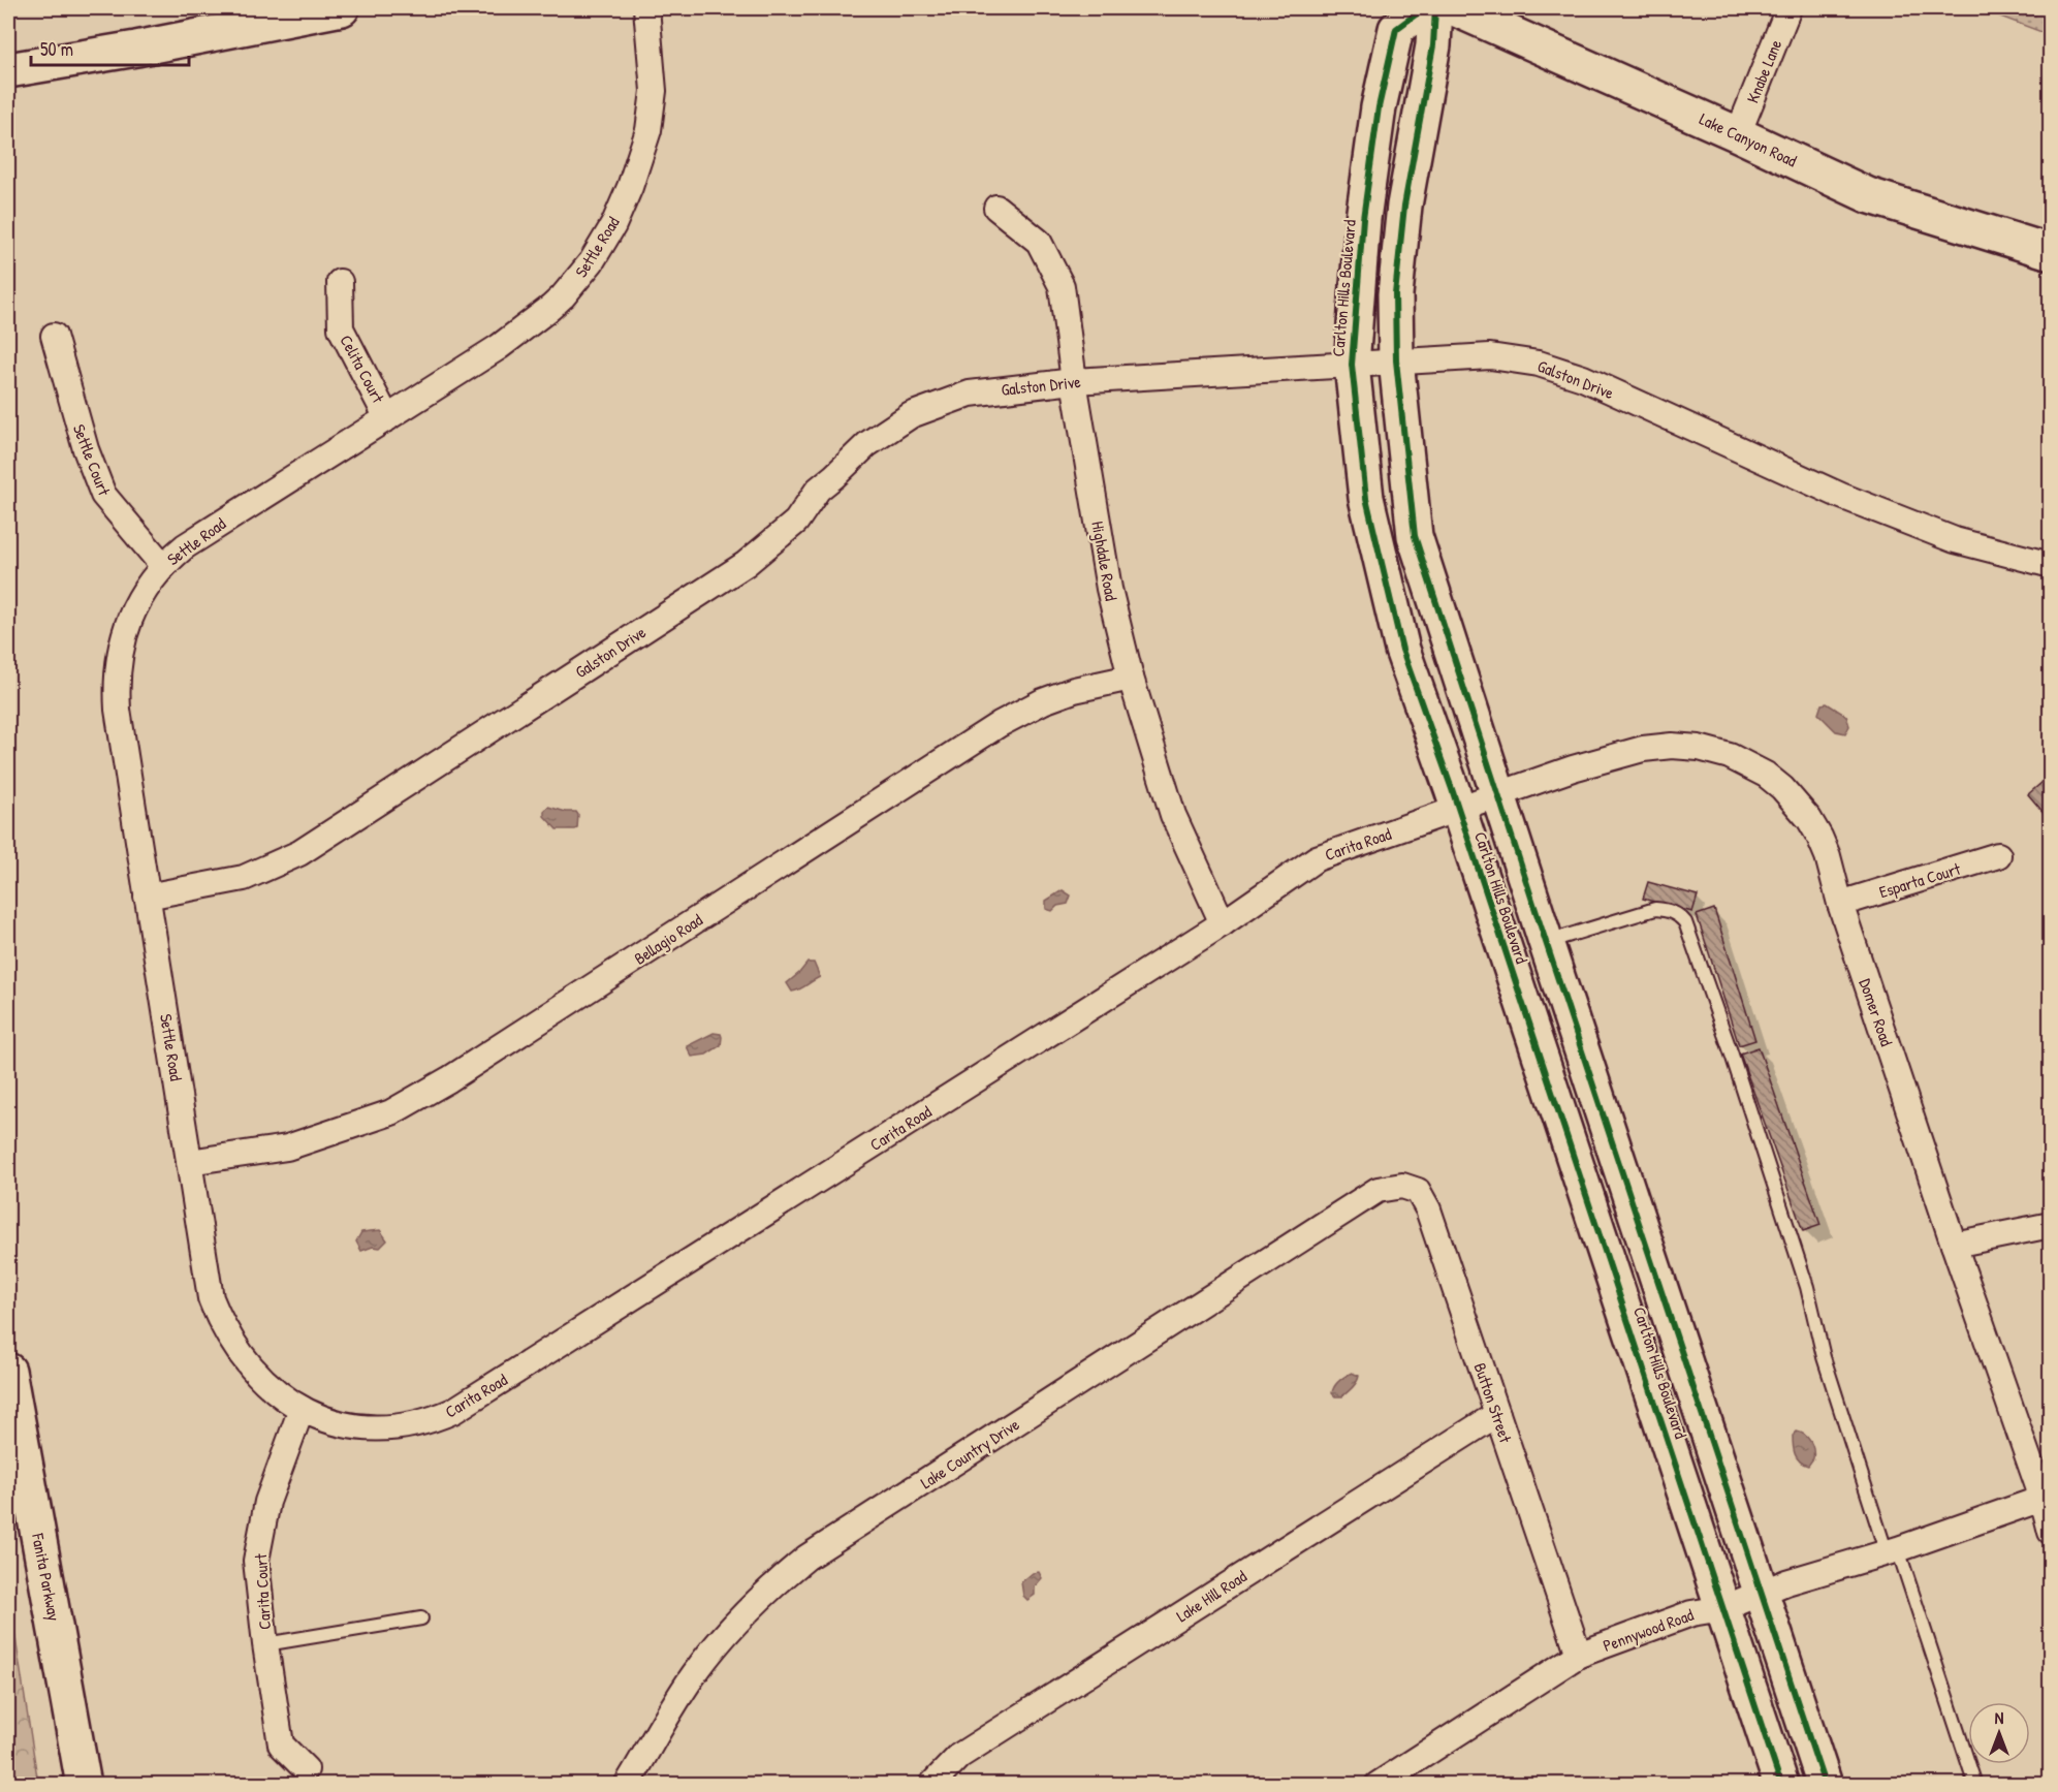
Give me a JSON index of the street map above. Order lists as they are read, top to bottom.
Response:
{
  "streets": {
    "street": [
      "Knabe Lane",
      "Lake Canyon Road",
      "Settle Road",
      "Carlton Hills Boulevard",
      "Celita Court",
      "Galston Drive",
      "Settle Court",
      "Highdale Road",
      "Carita Road",
      "Esparta Court",
      "Bellagio Road",
      "Domer Road",
      "Button Street",
      "Lake Country Drive",
      "Fanita Parkway",
      "Carita Court",
      "Lake Hill Road",
      "Pennywood Road"
    ]
  },
  "crossings": [
    ["Knabe Lane", "Lake Canyon Road"],
    ["Settle Road", "Celita Court"],
    ["Settle Road", "Galston Drive"],
    ["Settle Road", "Settle Court"],
    ["Settle Road", "Carita Road"],
    ["Settle Road", "Bellagio Road"],
    ["Settle Road", "Carita Court"],
    ["Carlton Hills Boulevard", "Galston Drive"],
    ["Carlton Hills Boulevard", "Carita Road"],
    ["Carlton Hills Boulevard", "Domer Road"],
    ["Carlton Hills Boulevard", "Pennywood Road"],
    ["Galston Drive", "Highdale Road"],
    ["Highdale Road", "Carita Road"],
    ["Highdale Road", "Bellagio Road"],
    ["Carita Road", "Domer Road"],
    ["Carita Road", "Carita Court"],
    ["Esparta Court", "Domer Road"],
    ["Domer Road", "Pennywood Road"],
    ["Button Street", "Lake Country Drive"],
    ["Button Street", "Lake Hill Road"],
    ["Button Street", "Pennywood Road"]
  ],
  "scale_bar": "50 m",
  "north": "top"
}
